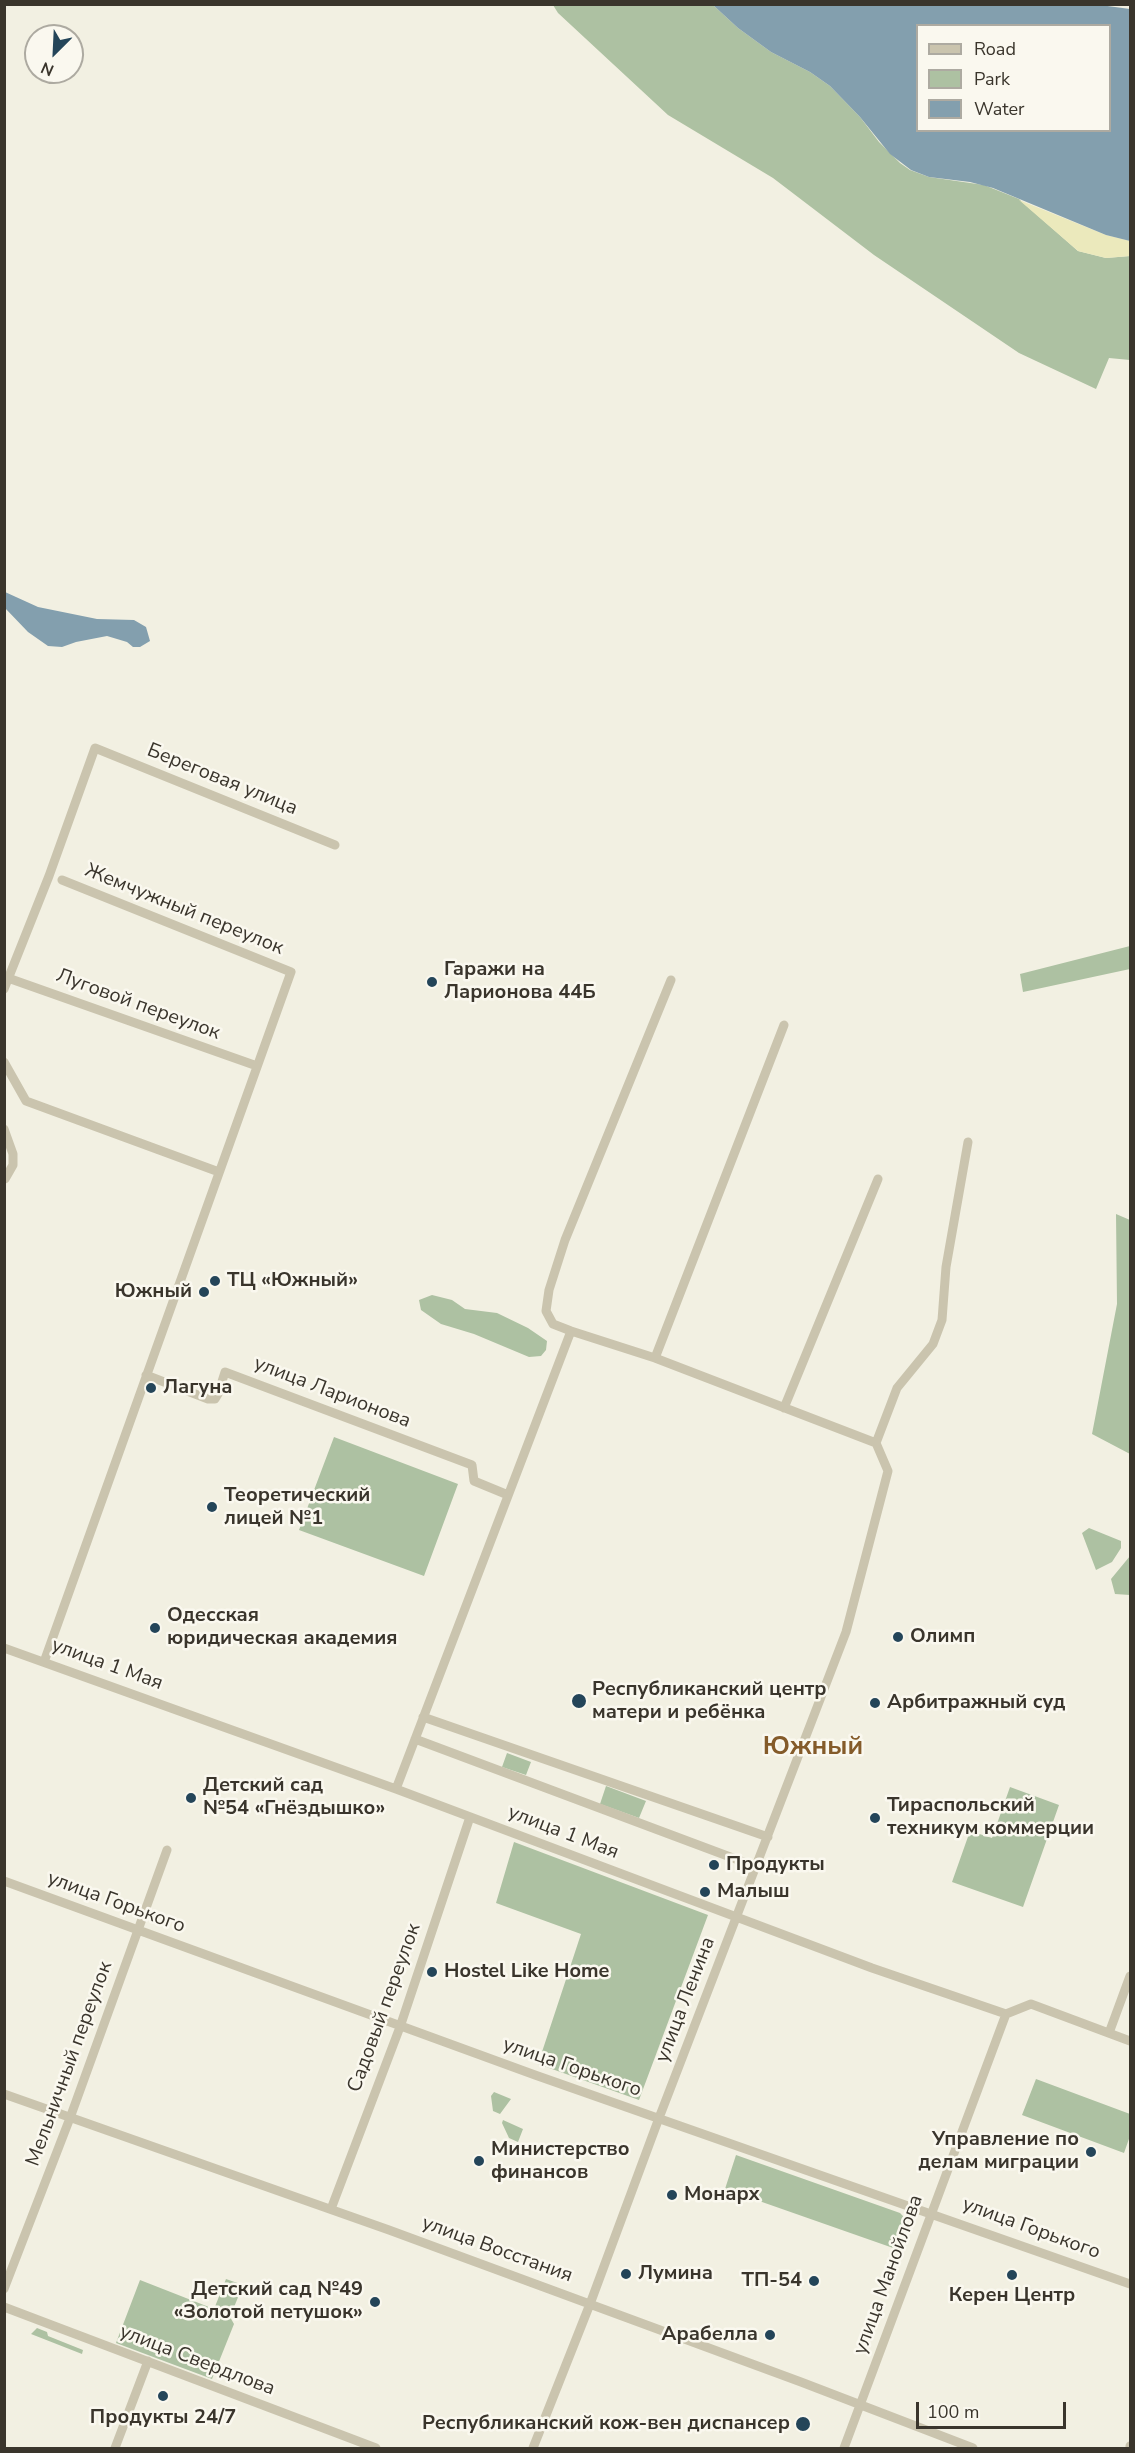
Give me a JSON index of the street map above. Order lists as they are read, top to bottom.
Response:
{
  "streets": {
    "street": [
      "Береговая улица",
      "Жемчужный переулок",
      "Луговой переулок",
      "улица Ларионова",
      "улица 1 Мая",
      "улица Горького",
      "улица Ленина",
      "Садовый переулок",
      "Мельничный переулок",
      "улица Восстания",
      "улица Манойлова",
      "улица Свердлова"
    ]
  },
  "crossings": [
    ["Береговая улица", "Луговой переулок"],
    ["Жемчужный переулок", "Луговой переулок"],
    ["улица 1 Мая", "улица Ленина"],
    ["улица 1 Мая", "Садовый переулок"],
    ["улица 1 Мая", "улица Манойлова"],
    ["улица Горького", "улица Ленина"],
    ["улица Горького", "Садовый переулок"],
    ["улица Горького", "Мельничный переулок"],
    ["улица Горького", "улица Манойлова"],
    ["улица Ленина", "улица Восстания"],
    ["Садовый переулок", "улица Восстания"],
    ["Мельничный переулок", "улица Восстания"],
    ["улица Восстания", "улица Манойлова"]
  ],
  "districts": ["Южный"],
  "places": [
    "Гаражи на Ларионова 44Б",
    "ТЦ «Южный»",
    "Южный",
    "Лагуна",
    "Теоретический лицей №1",
    "Одесская юридическая академия",
    "Олимп",
    "Республиканский центр матери и ребёнка",
    "Арбитражный суд",
    "Детский сад №54 «Гнёздышко»",
    "Тираспольский техникум коммерции",
    "Продукты",
    "Малыш",
    "Hostel Like Home",
    "Управление по делам миграции",
    "Министерство финансов",
    "Монарх",
    "Лумина",
    "Керен Центр",
    "ТП-54",
    "Детский сад №49 «Золотой петушок»",
    "Арабелла",
    "Продукты 24/7",
    "Республиканский кож-вен диспансер"
  ],
  "legend": ["Road", "Park", "Water"],
  "scale_bar": "100 m",
  "north": "bottom left"
}
